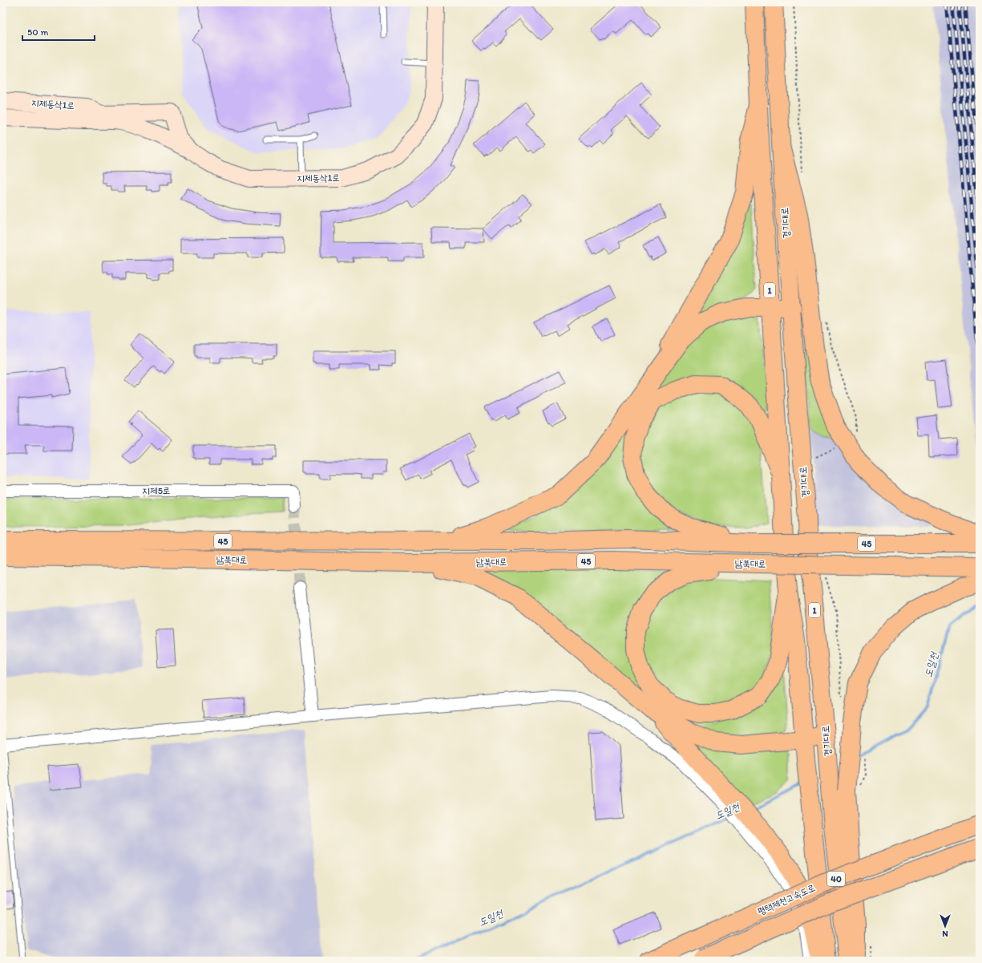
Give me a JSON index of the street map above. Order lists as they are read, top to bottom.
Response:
{
  "streets": {
    "main road": [
      "경기대로",
      "1",
      "45",
      "남북대로",
      "40",
      "평택제천고속도로"
    ],
    "street": ["지제동삭1로", "지제5로"]
  },
  "water": ["도일천"],
  "scale_bar": "50 m",
  "north": "bottom"
}
